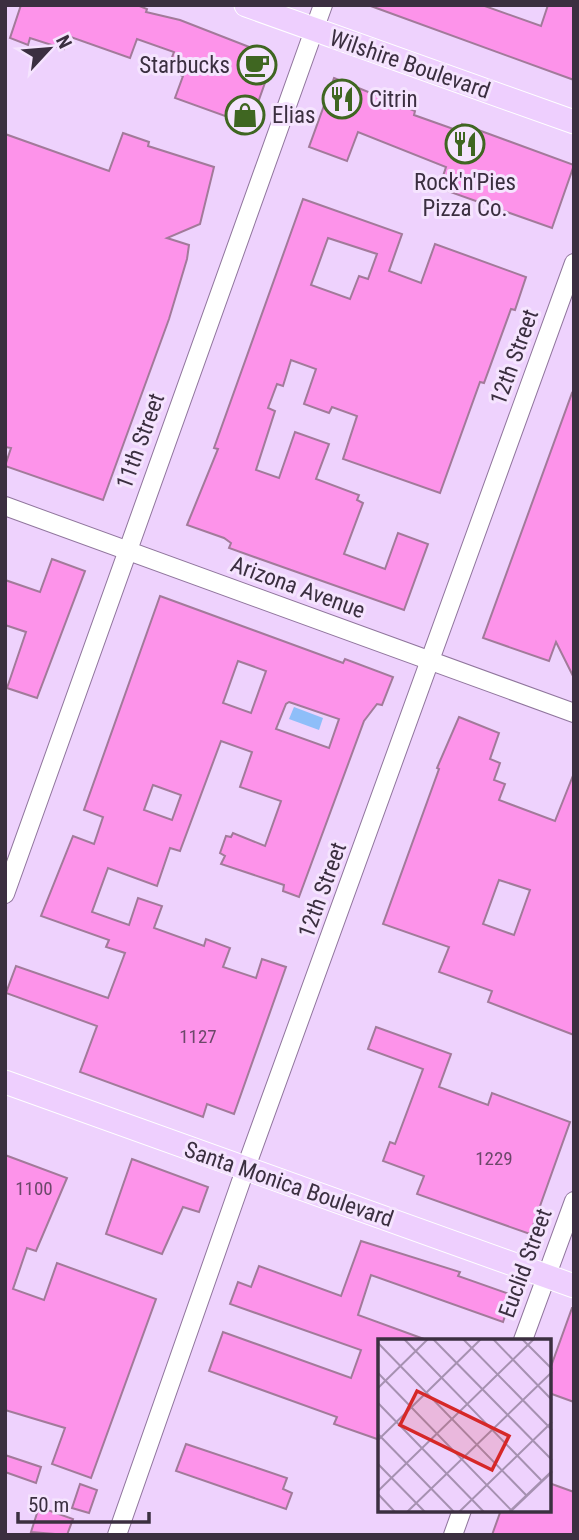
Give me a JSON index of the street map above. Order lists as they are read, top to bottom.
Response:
{
  "streets": {
    "main road": ["Wilshire Boulevard", "Santa Monica Boulevard"],
    "street": [
      "12th Street",
      "11th Street",
      "Arizona Avenue",
      "Euclid Street"
    ]
  },
  "crossings": [
    ["Wilshire Boulevard", "11th Street"],
    ["12th Street", "Arizona Avenue"],
    ["12th Street", "Santa Monica Boulevard"],
    ["11th Street", "Arizona Avenue"],
    ["Santa Monica Boulevard", "Euclid Street"]
  ],
  "places": {
    "cafe": ["Starbucks"],
    "restaurant": ["Citrin", "Rock'n'Pies Pizza Co."],
    "shop": ["Elias"]
  },
  "house_numbers": ["1127", "1229", "1100"],
  "scale_bar": "50 m",
  "north": "top right"
}
